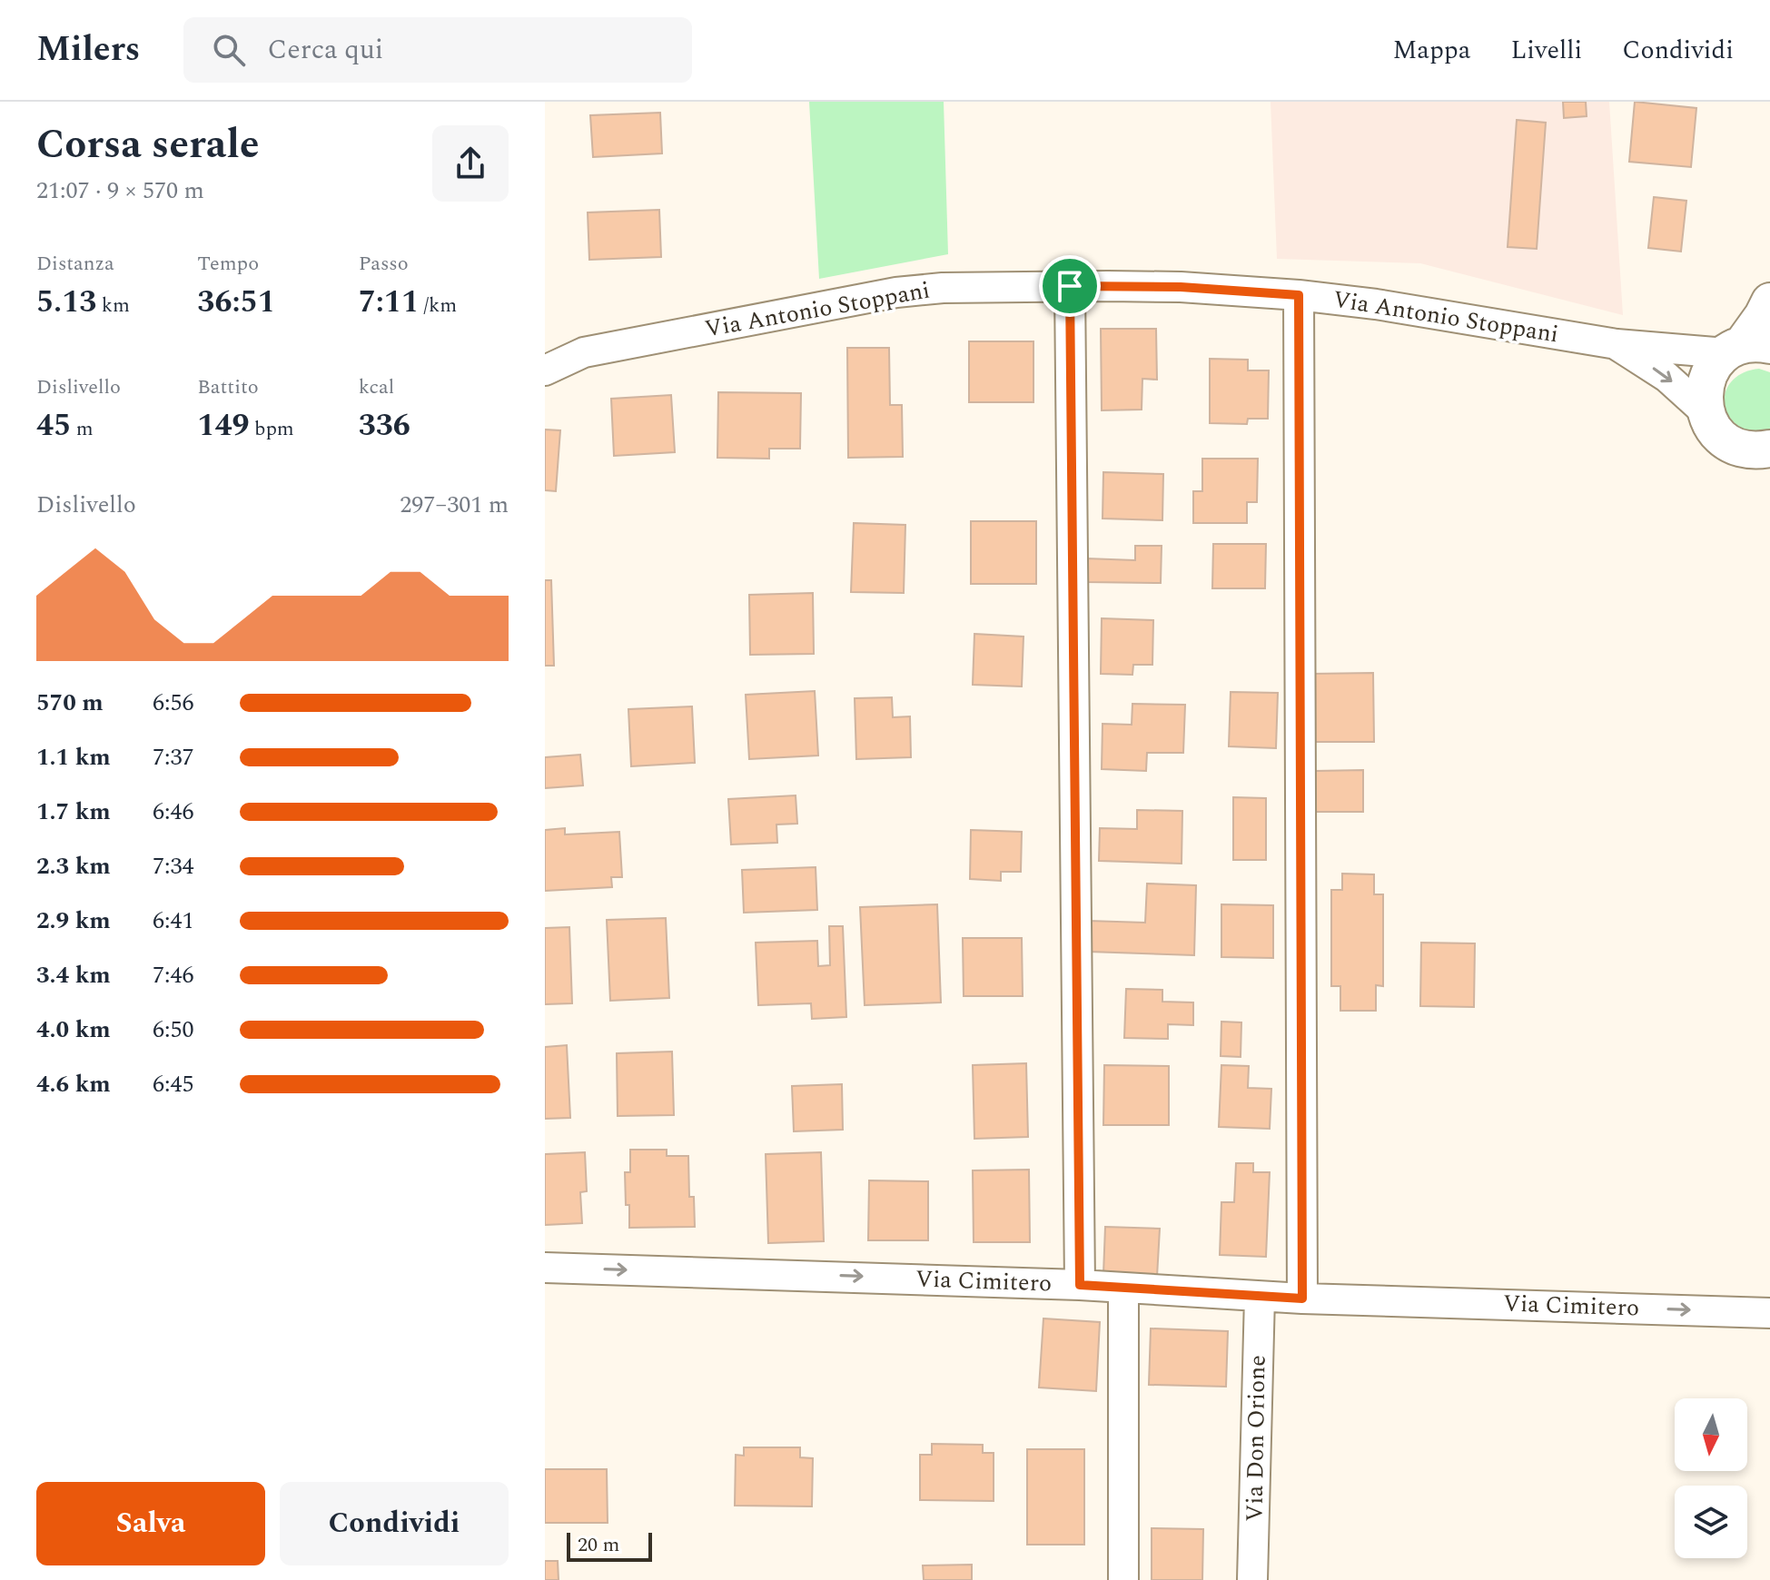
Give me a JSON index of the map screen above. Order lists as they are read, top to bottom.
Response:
{
  "streets": {
    "street": ["Via Antonio Stoppani", "Via Cimitero", "Via Don Orione"]
  },
  "crossings": [
    ["Via Cimitero", "Via Don Orione"]
  ],
  "one_way": ["Via Cimitero"],
  "scale_bar": "20 m",
  "north": "bottom",
  "page": {
    "header": "Milers",
    "search": "Cerca qui",
    "nav": ["Mappa", "Livelli", "Condividi"],
    "heading": ["Corsa serale", "21:07 · 9 × 570 m"],
    "stats": [
      ["Distanza", "5.13 km"],
      ["Tempo", "36:51"],
      ["Passo", "7:11 /km"],
      ["Dislivello", "45 m"],
      ["Battito", "149 bpm"],
      ["kcal", "336"]
    ],
    "chart": ["Dislivello", "297–301 m"],
    "list": [
      {
        "name": "570 m",
        "note": "6:56"
      },
      {
        "name": "1.1 km",
        "note": "7:37"
      },
      {
        "name": "1.7 km",
        "note": "6:46"
      },
      {
        "name": "2.3 km",
        "note": "7:34"
      },
      {
        "name": "2.9 km",
        "note": "6:41"
      },
      {
        "name": "3.4 km",
        "note": "7:46"
      },
      {
        "name": "4.0 km",
        "note": "6:50"
      },
      {
        "name": "4.6 km",
        "note": "6:45"
      }
    ],
    "buttons": ["Salva", "Condividi"],
    "scale": "20 m"
  }
}
